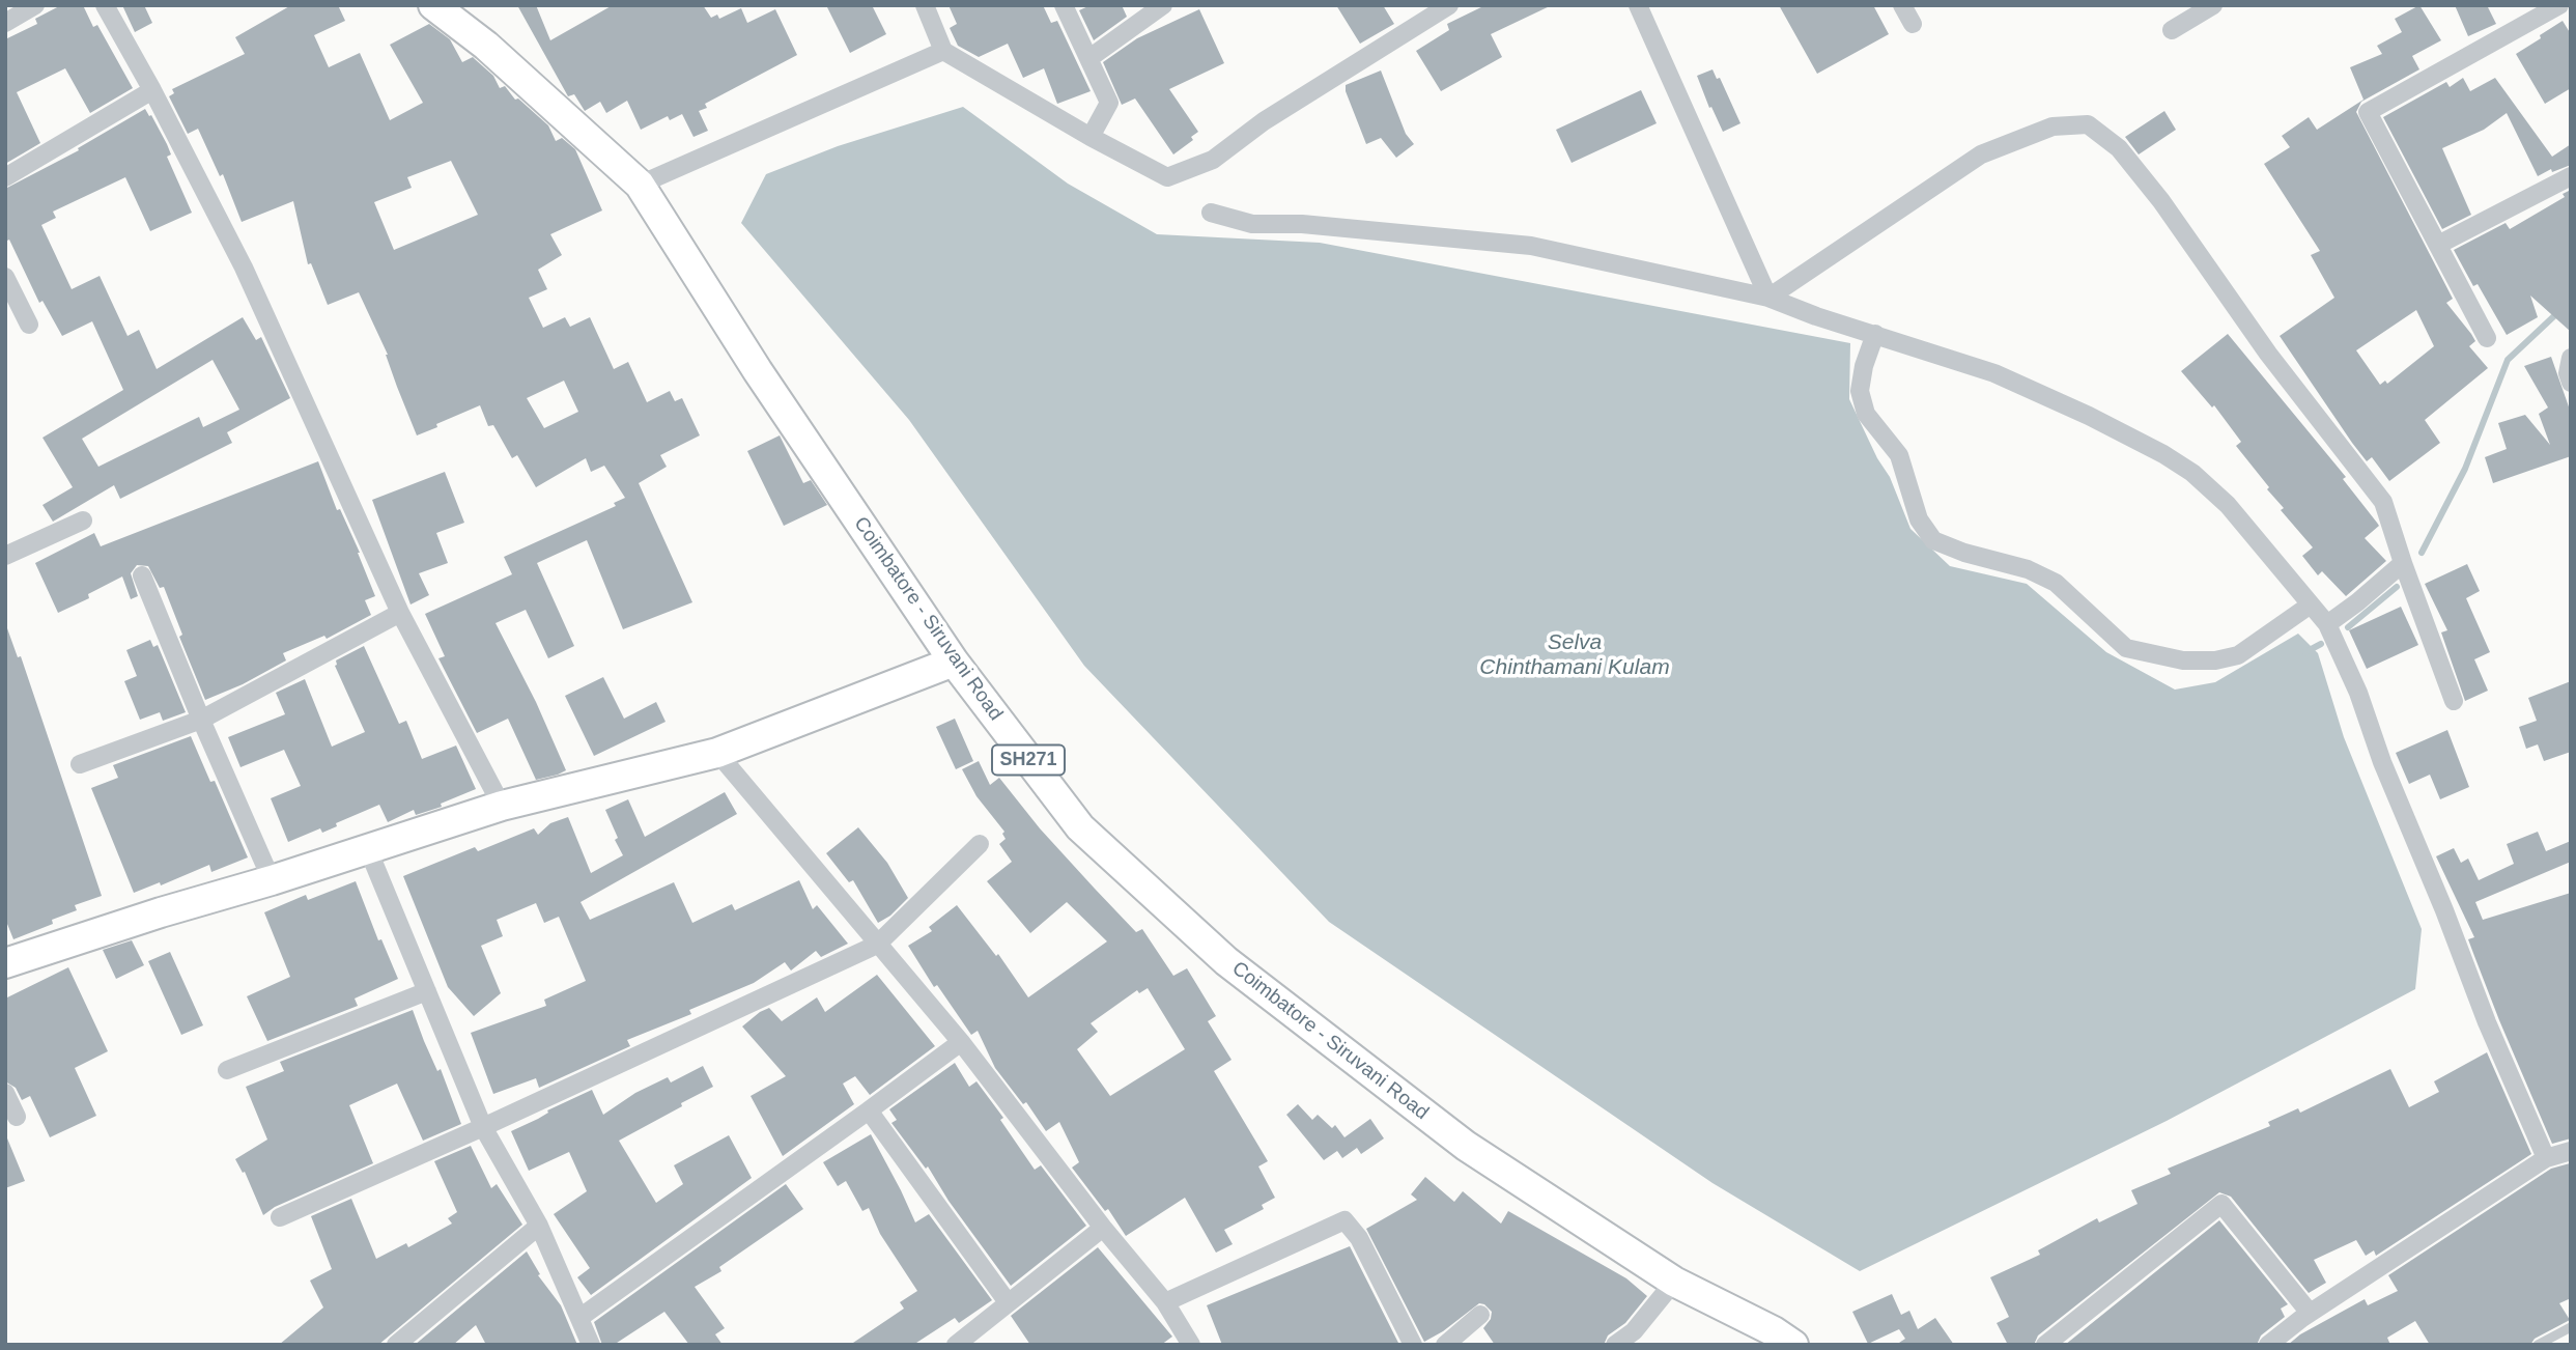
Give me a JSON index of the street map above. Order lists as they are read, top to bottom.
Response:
{
  "streets": {
    "main road": ["Coimbatore - Siruvani Road", "SH271"]
  },
  "water": ["Selva Chinthamani Kulam"]
}
